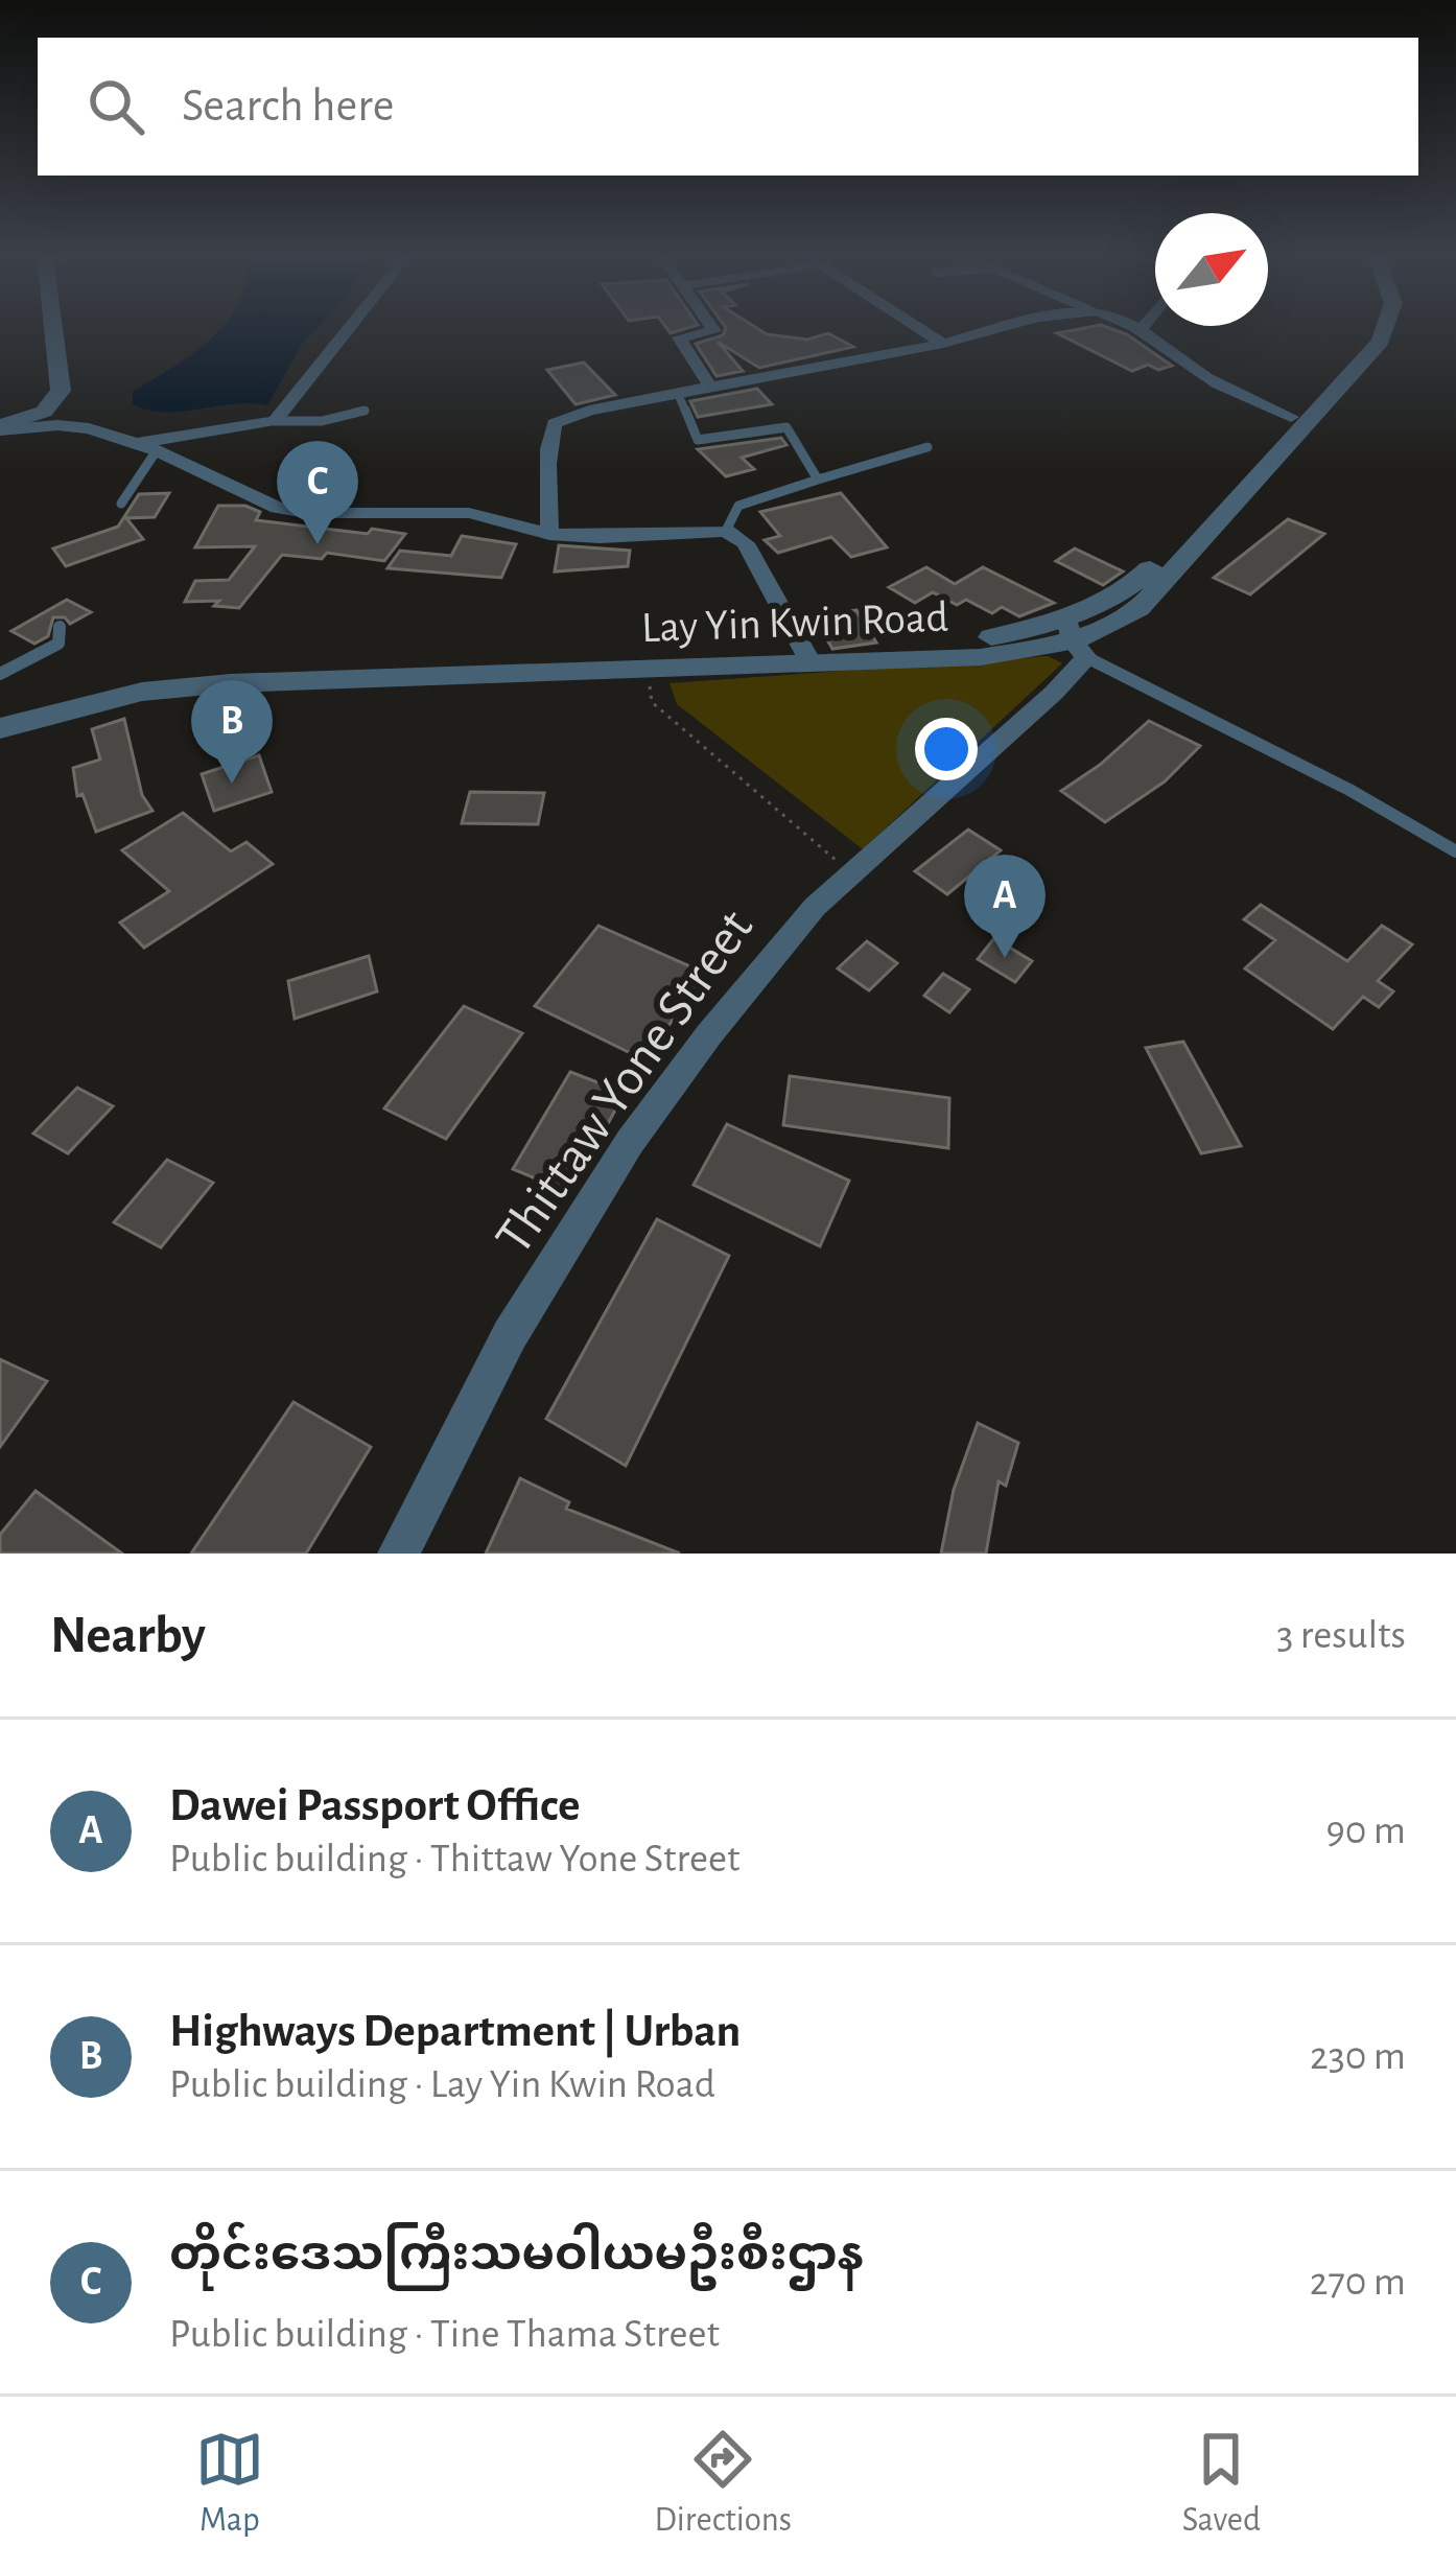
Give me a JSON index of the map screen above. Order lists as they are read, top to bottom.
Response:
{
  "streets": {
    "street": ["Lay Yin Kwin Road", "Thittaw Yone Street"]
  },
  "crossings": [
    ["Lay Yin Kwin Road", "Thittaw Yone Street"]
  ],
  "north": "top right",
  "page": {
    "search": "Search here",
    "pins": ["C", "B", "A"],
    "heading": ["Nearby", "3 results"],
    "list": [
      {
        "mark": "A",
        "name": "Dawei Passport Office",
        "note": "Public building · Thittaw Yone Street",
        "value": "90 m"
      },
      {
        "mark": "B",
        "name": "Highways Department | Urban",
        "note": "Public building · Lay Yin Kwin Road",
        "value": "230 m"
      },
      {
        "mark": "C",
        "name": "တိုင်းဒေသကြီးသမဝါယမဦးစီးဌာန",
        "note": "Public building · Tine Thama Street",
        "value": "270 m"
      }
    ],
    "nav": ["Map", "Directions", "Saved"]
  }
}
